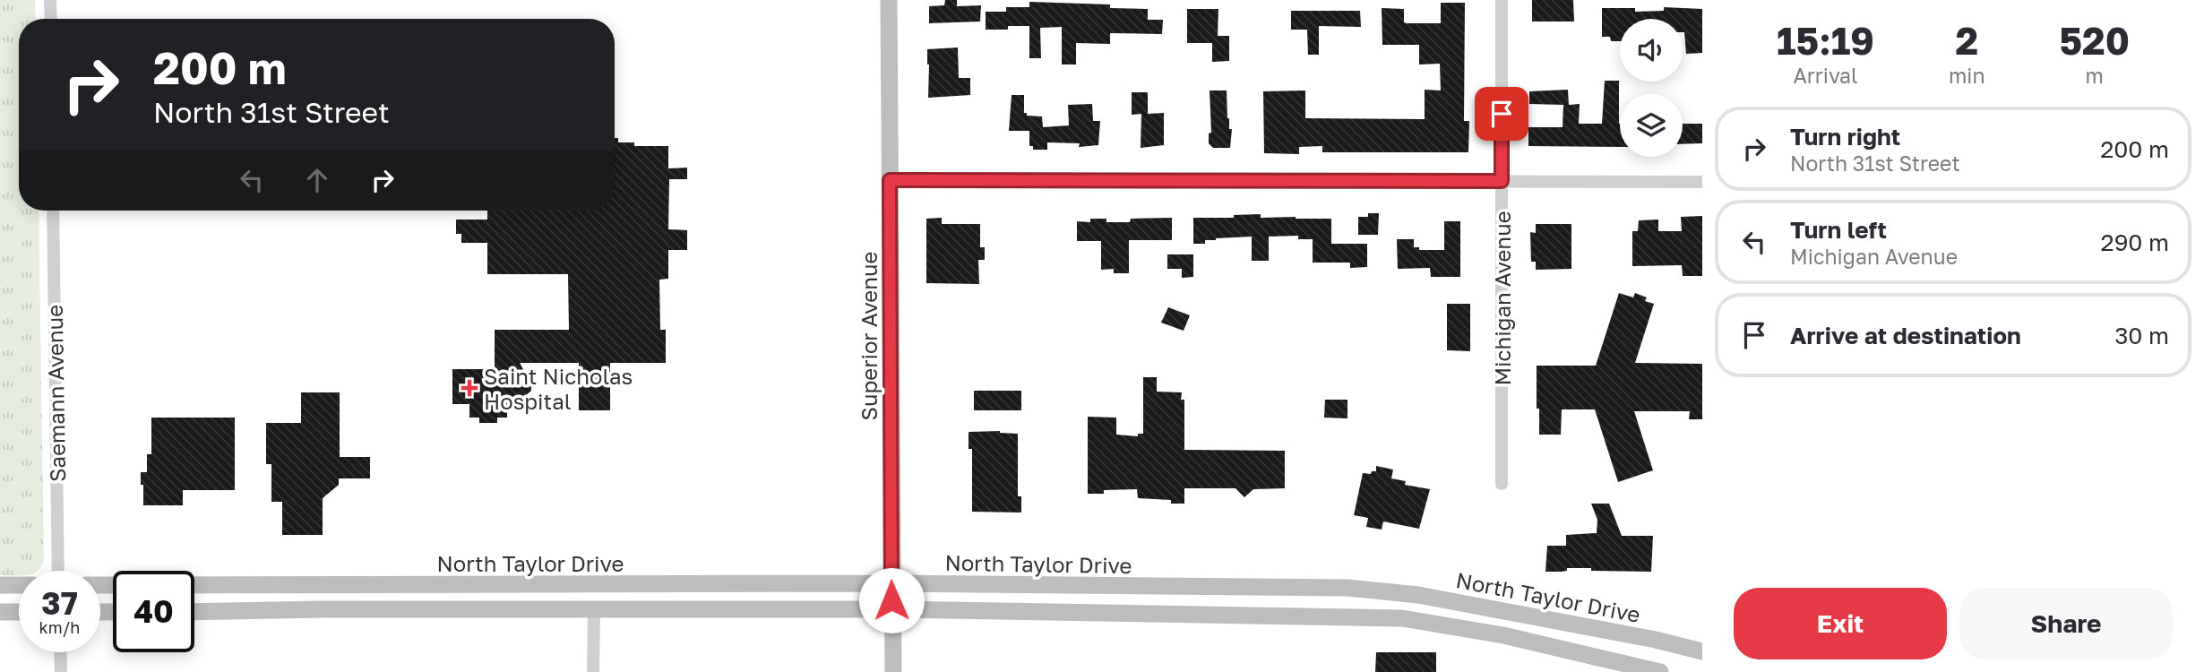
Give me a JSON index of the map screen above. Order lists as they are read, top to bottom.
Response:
{
  "streets": {
    "main road": ["Superior Avenue", "North Taylor Drive"],
    "street": ["Michigan Avenue", "Saemann Avenue"]
  },
  "crossings": [
    ["Superior Avenue", "North Taylor Drive"]
  ],
  "places": {
    "health": ["Saint Nicholas Hospital"]
  },
  "page": {
    "eta": [
      "15:19",
      "Arrival",
      "2",
      "min",
      "520",
      "m"
    ],
    "turn": ["200 m", "North 31st Street"],
    "list": [
      {
        "name": "Turn right",
        "note": "North 31st Street",
        "value": "200 m"
      },
      {
        "name": "Turn left",
        "note": "Michigan Avenue",
        "value": "290 m"
      },
      {
        "name": "Arrive at destination",
        "value": "30 m"
      }
    ],
    "speed": "37 km/h",
    "limit": "40",
    "buttons": ["Exit", "Share"]
  }
}
